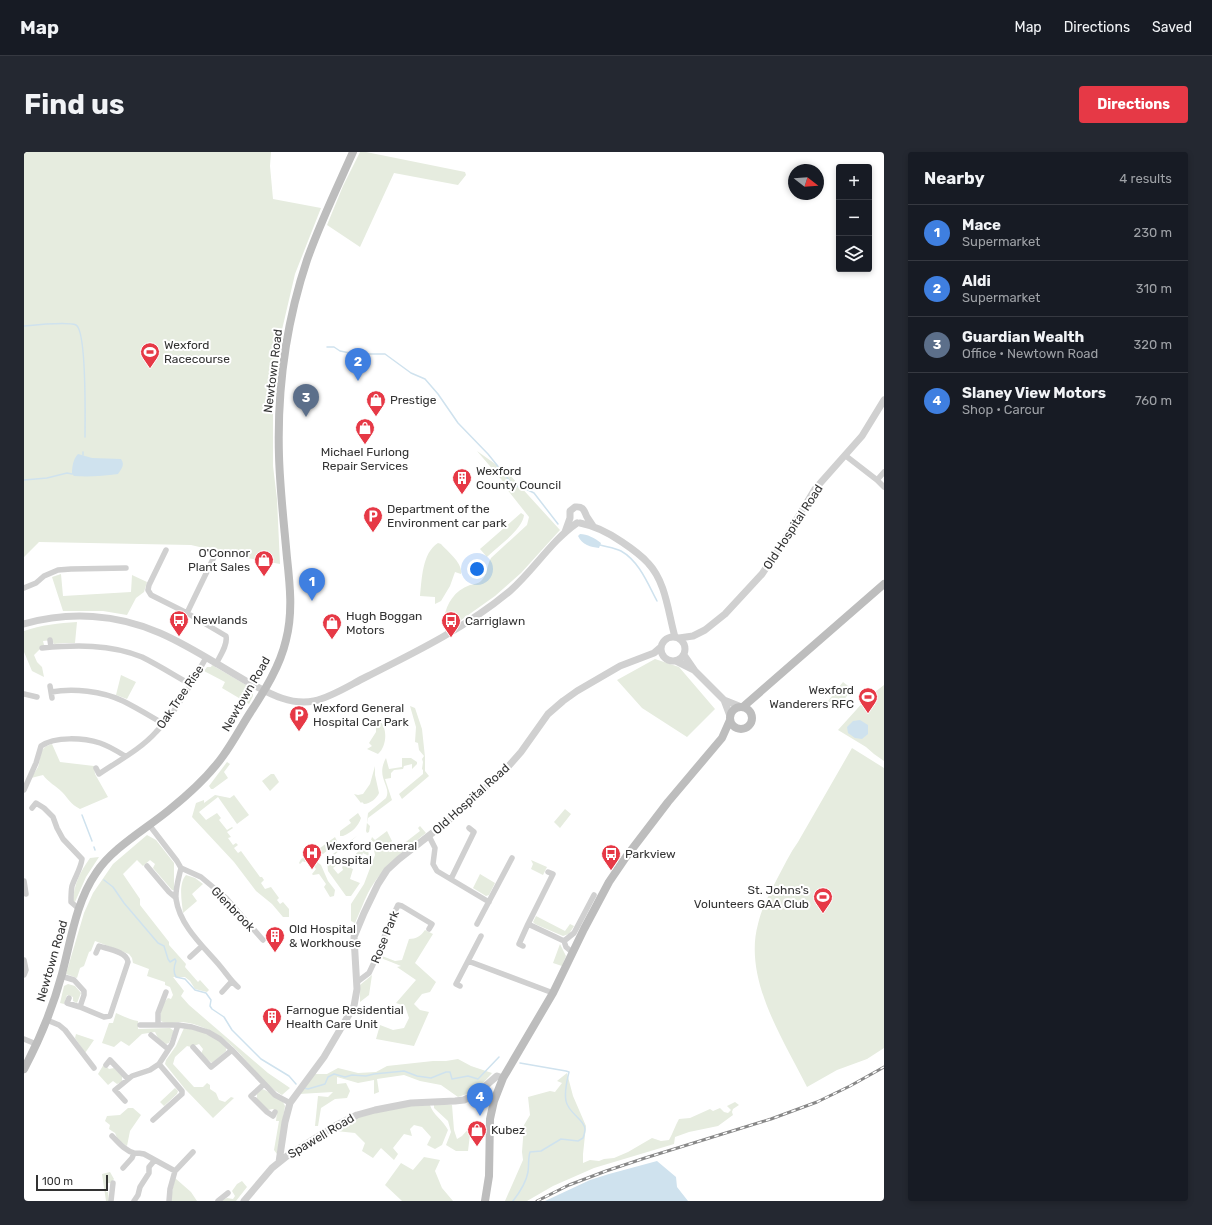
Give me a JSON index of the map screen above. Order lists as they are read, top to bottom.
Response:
{
  "streets": {
    "main road": ["Newtown Road"],
    "street": [
      "Old Hospital Road",
      "Oak Tree Rise",
      "Glenbrook",
      "Rose Park",
      "Spawell Road"
    ]
  },
  "crossings": [
    ["Old Hospital Road", "Rose Park"],
    ["Old Hospital Road", "Spawell Road"]
  ],
  "places": {
    "sports": ["Wexford Racecourse", "Wexford Wanderers RFC", "St. Johns's Volunteers GAA Club"],
    "shop": [
      "Prestige",
      "Michael Furlong Repair Services",
      "O'Connor Plant Sales",
      "Hugh Boggan Motors",
      "Kubez"
    ],
    "building": ["Wexford County Council", "Old Hospital & Workhouse", "Farnogue Residential Health Care Unit"],
    "parking": ["Department of the Environment car park", "Wexford General Hospital Car Park"],
    "bus stop": ["Newlands", "Carriglawn", "Parkview"],
    "hospital": ["Wexford General Hospital"]
  },
  "scale_bar": "100 m",
  "north": "right",
  "page": {
    "header": "Map",
    "nav": ["Map", "Directions", "Saved"],
    "buttons": "Directions",
    "title": "Find us",
    "heading": ["Nearby", "4 results"],
    "map_buttons": ["+", "−"],
    "list": [
      {
        "mark": "1",
        "name": "Mace",
        "note": "Supermarket",
        "value": "230 m"
      },
      {
        "mark": "2",
        "name": "Aldi",
        "note": "Supermarket",
        "value": "310 m"
      },
      {
        "mark": "3",
        "name": "Guardian Wealth",
        "note": "Office · Newtown Road",
        "value": "320 m"
      },
      {
        "mark": "4",
        "name": "Slaney View Motors",
        "note": "Shop · Carcur",
        "value": "760 m"
      }
    ],
    "pins": [
      "2",
      "3",
      "1",
      "4"
    ],
    "scale": "100 m"
  }
}
